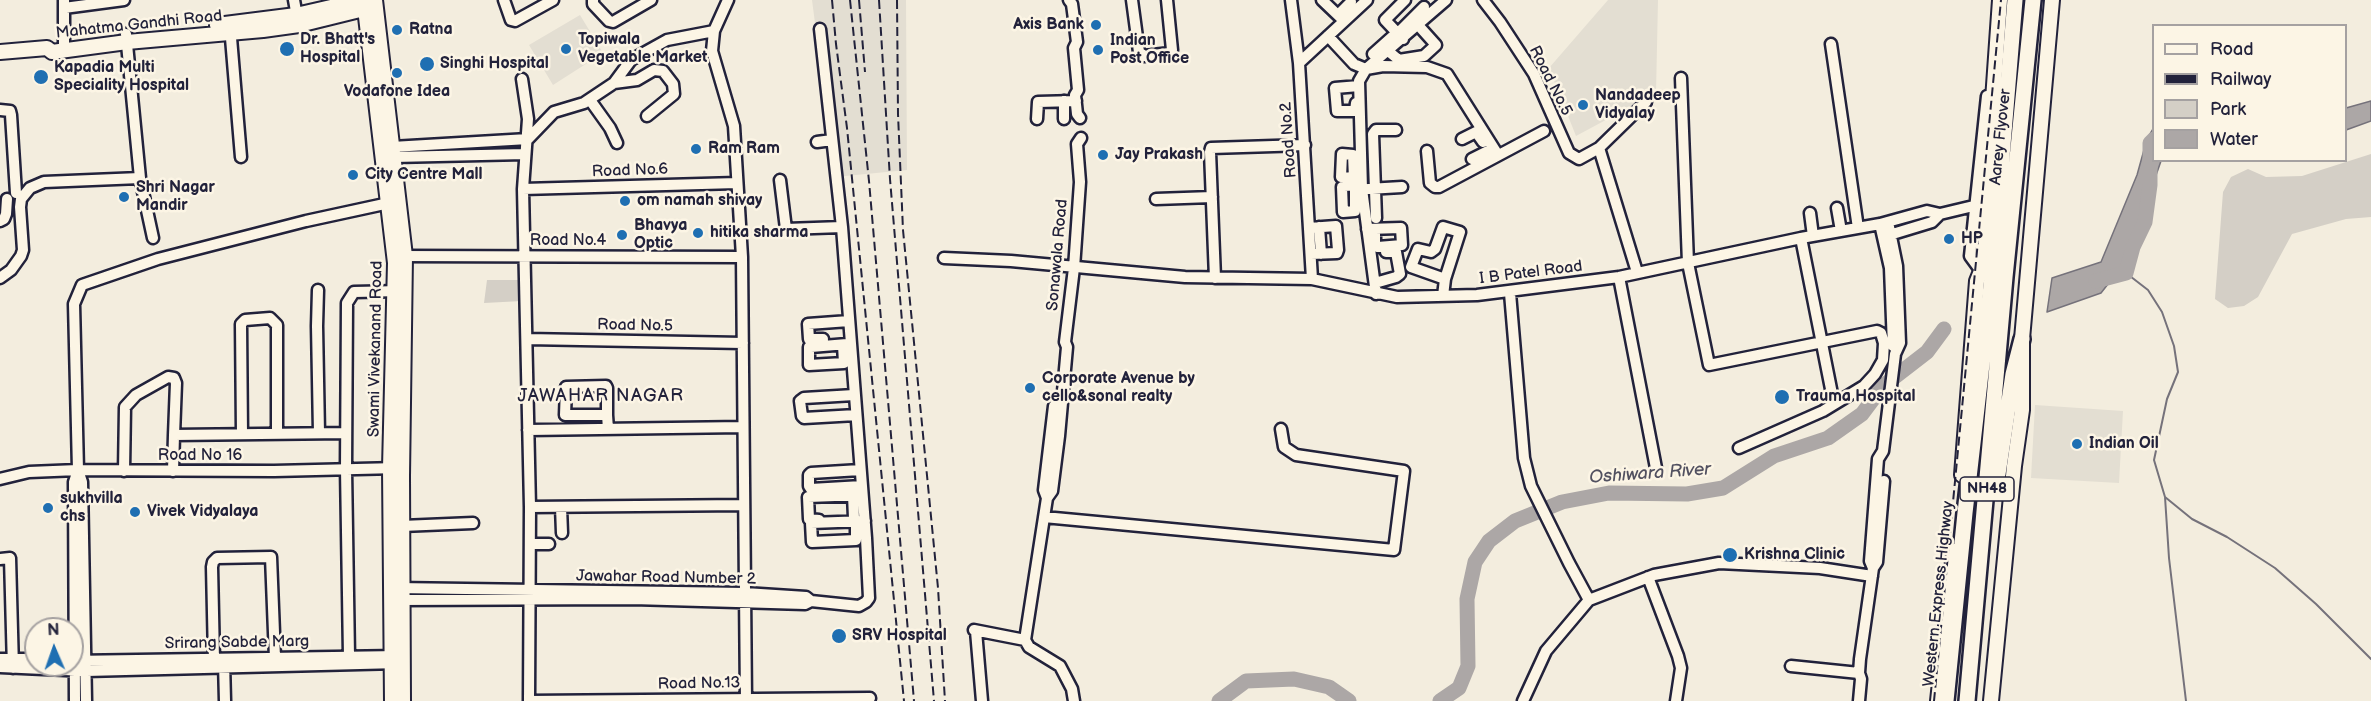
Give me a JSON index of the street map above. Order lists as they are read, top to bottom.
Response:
{
  "streets": {
    "highway": ["Aarey Flyover", "NH48", "Western Express Highway"],
    "main road": ["Mahatma Gandhi Road", "Swami Vivekanand Road"],
    "street": [
      "Road No.5",
      "Road No.2",
      "Road No.6",
      "Road No.4",
      "Sonawala Road",
      "I B Patel Road",
      "Road No 16",
      "Jawahar Road Number 2",
      "Srirang Sabde Marg",
      "Road No.13"
    ]
  },
  "crossings": [
    ["Mahatma Gandhi Road", "Swami Vivekanand Road"],
    ["Aarey Flyover", "NH48"],
    ["Aarey Flyover", "Western Express Highway"],
    ["Road No.2", "I B Patel Road"],
    ["Road No.4", "Swami Vivekanand Road"],
    ["Sonawala Road", "I B Patel Road"],
    ["Swami Vivekanand Road", "Road No 16"],
    ["Swami Vivekanand Road", "Jawahar Road Number 2"],
    ["Swami Vivekanand Road", "Srirang Sabde Marg"],
    ["NH48", "Western Express Highway"]
  ],
  "districts": ["JAWAHAR NAGAR"],
  "water": ["Oshiwara River"],
  "places": [
    "Axis Bank",
    "Ratna",
    "Dr. Bhatt's Hospital",
    "Topiwala Vegetable Market",
    "Indian Post Office",
    "Singhi Hospital",
    "Vodafone Idea",
    "Kapadia Multi Speciality Hospital",
    "Nandadeep Vidyalay",
    "Ram Ram",
    "Jay Prakash",
    "City Centre Mall",
    "Shri Nagar Mandir",
    "om namah shivay",
    "hitika sharma",
    "Bhavya Optic",
    "HP",
    "Corporate Avenue by cello&sonal realty",
    "Trauma Hospital",
    "Indian Oil",
    "sukhvilla chs",
    "Vivek Vidyalaya",
    "Krishna Clinic",
    "SRV Hospital"
  ],
  "legend": [
    "Road",
    "Railway",
    "Park",
    "Water"
  ],
  "north": "top"
}
